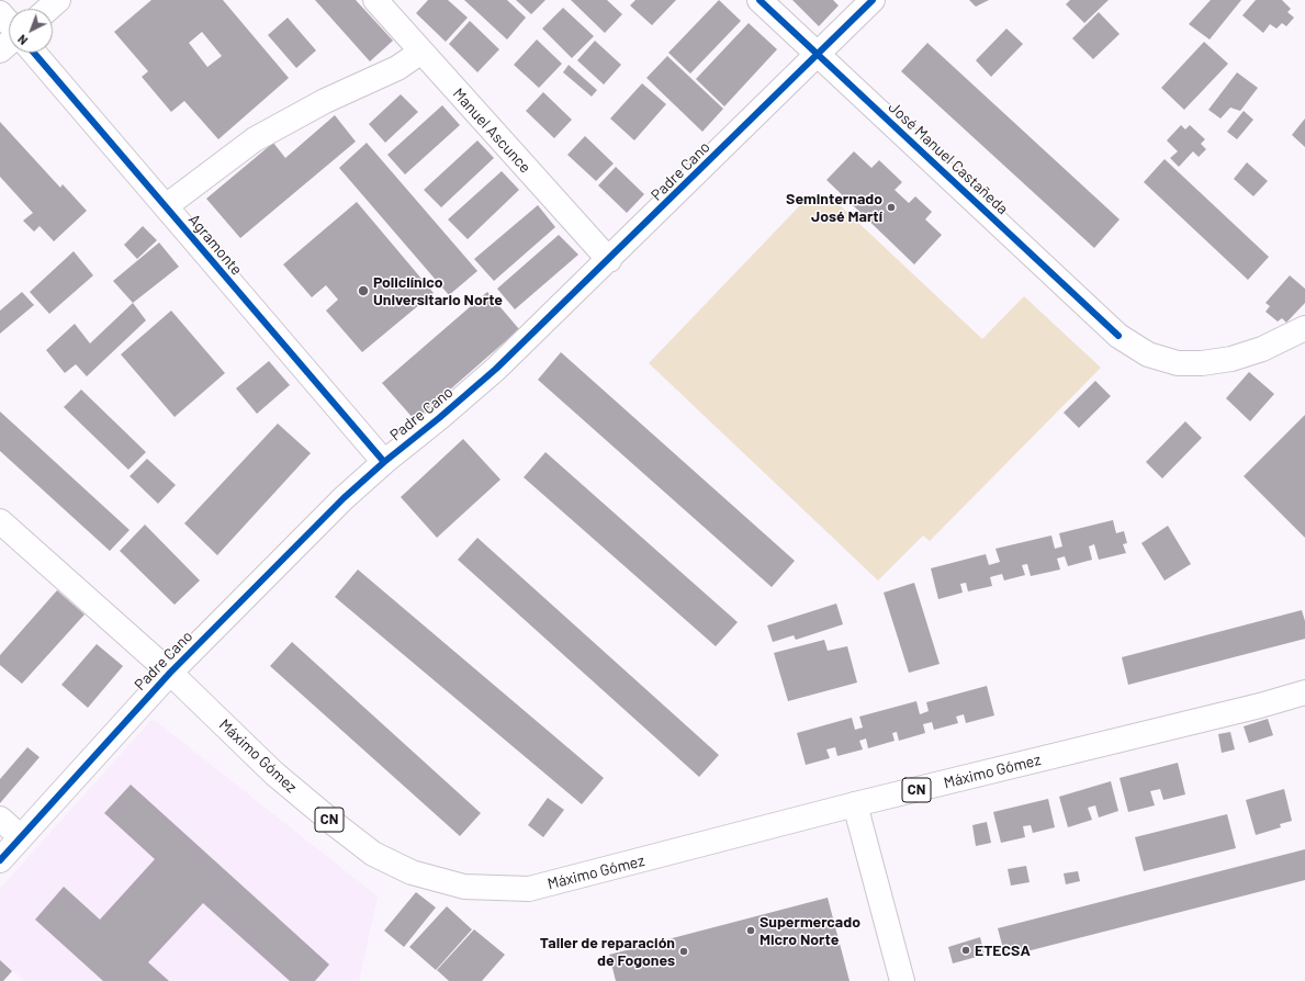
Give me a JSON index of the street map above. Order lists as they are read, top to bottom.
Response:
{
  "streets": {
    "street": [
      "Manuel Ascunce",
      "José Manuel Castañeda",
      "Padre Cano",
      "Agramonte",
      "Máximo Gómez",
      "CN"
    ]
  },
  "crossings": [
    ["Manuel Ascunce", "Padre Cano"],
    ["José Manuel Castañeda", "Padre Cano"],
    ["Padre Cano", "Agramonte"],
    ["Padre Cano", "Máximo Gómez"]
  ],
  "places": [
    "Seminternado José Martí",
    "Policlínico Universitario Norte",
    "Supermercado Micro Norte",
    "ETECSA",
    "Taller de reparación de Fogones"
  ],
  "north": "bottom left"
}
